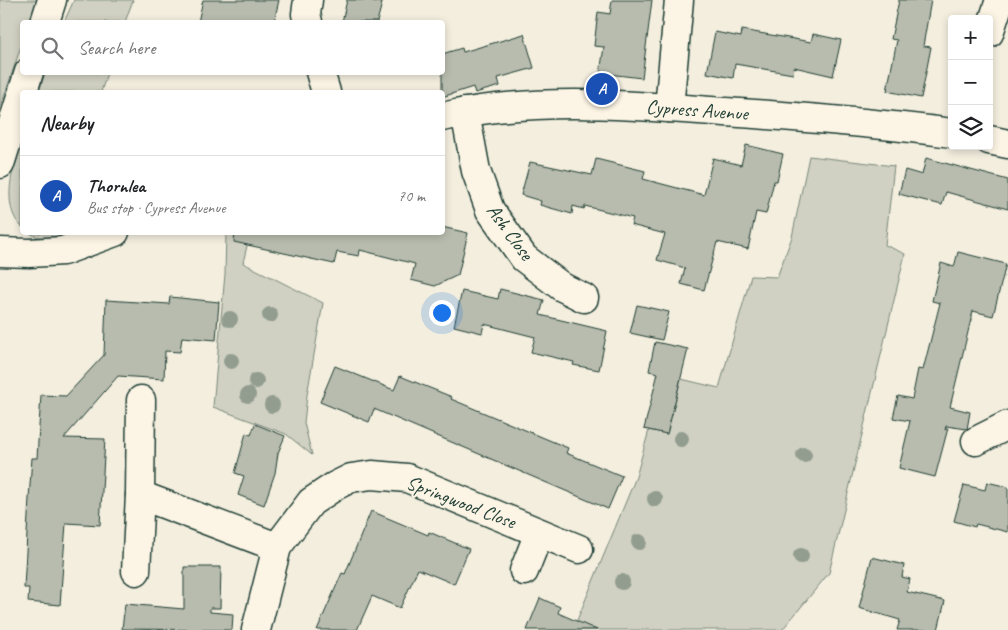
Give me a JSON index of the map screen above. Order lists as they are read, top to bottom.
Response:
{
  "streets": {
    "street": ["Cypress Avenue", "Ash Close", "Springwood Close"]
  },
  "crossings": [
    ["Cypress Avenue", "Ash Close"]
  ],
  "page": {
    "map_buttons": ["+", "−"],
    "search": "Search here",
    "pins": "A",
    "heading": "Nearby",
    "list": [
      {
        "mark": "A",
        "name": "Thornlea",
        "note": "Bus stop · Cypress Avenue",
        "value": "70 m"
      }
    ]
  }
}
